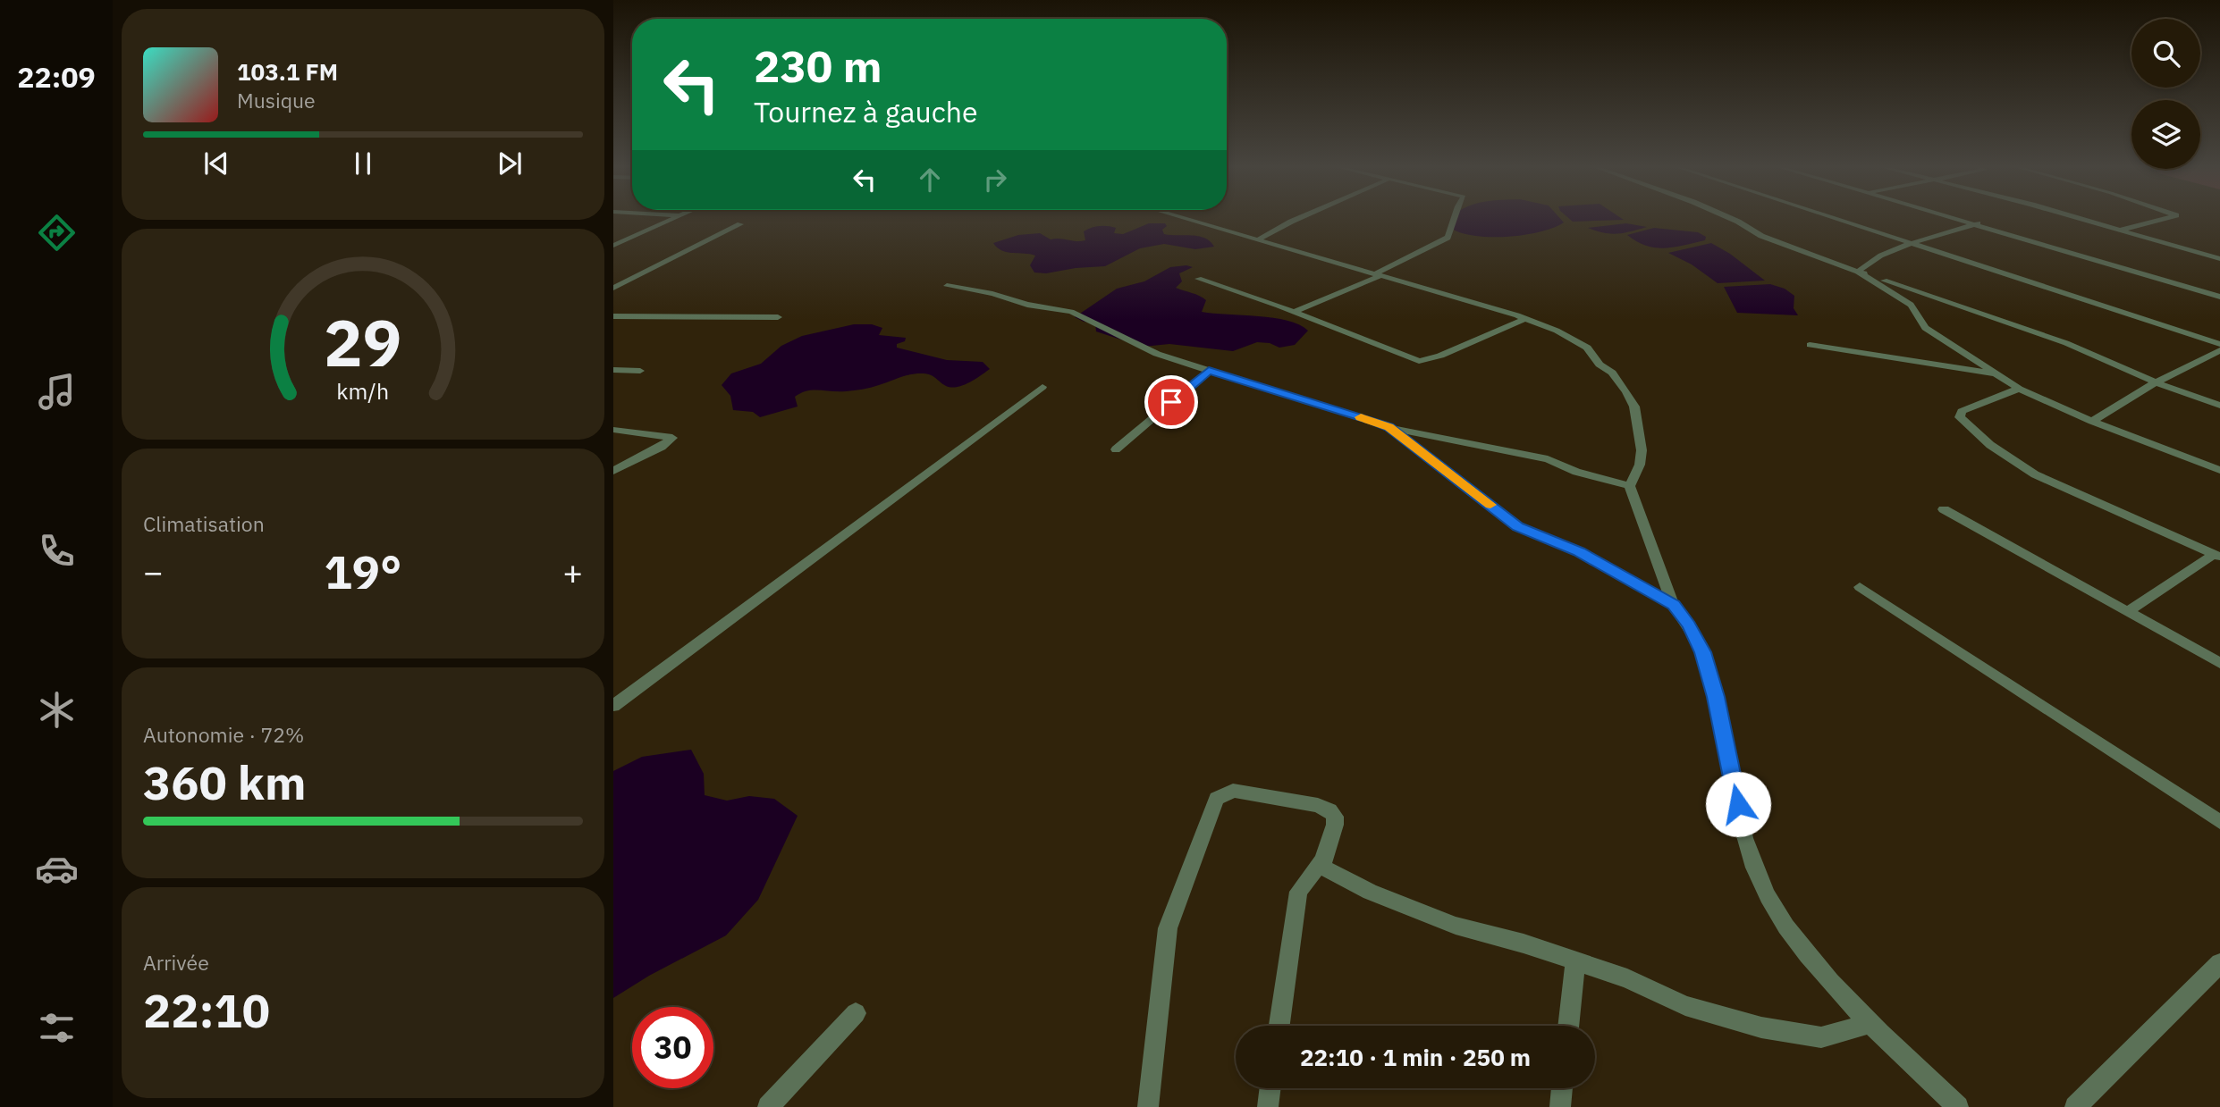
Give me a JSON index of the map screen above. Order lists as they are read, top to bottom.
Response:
{
  "page": {
    "tabs": "22:09",
    "turn": ["230 m", "Tournez à gauche"],
    "song": ["103.1 FM", "Musique"],
    "tile": [
      "Climatisation",
      ["Autonomie · 72%", "360 km"],
      ["Arrivée", "22:10"]
    ],
    "heat": ["−", "19°", "+"],
    "limit": "30",
    "trip": "22:10 · 1 min · 250 m",
    "gauge": ["29", "km/h"]
  }
}
